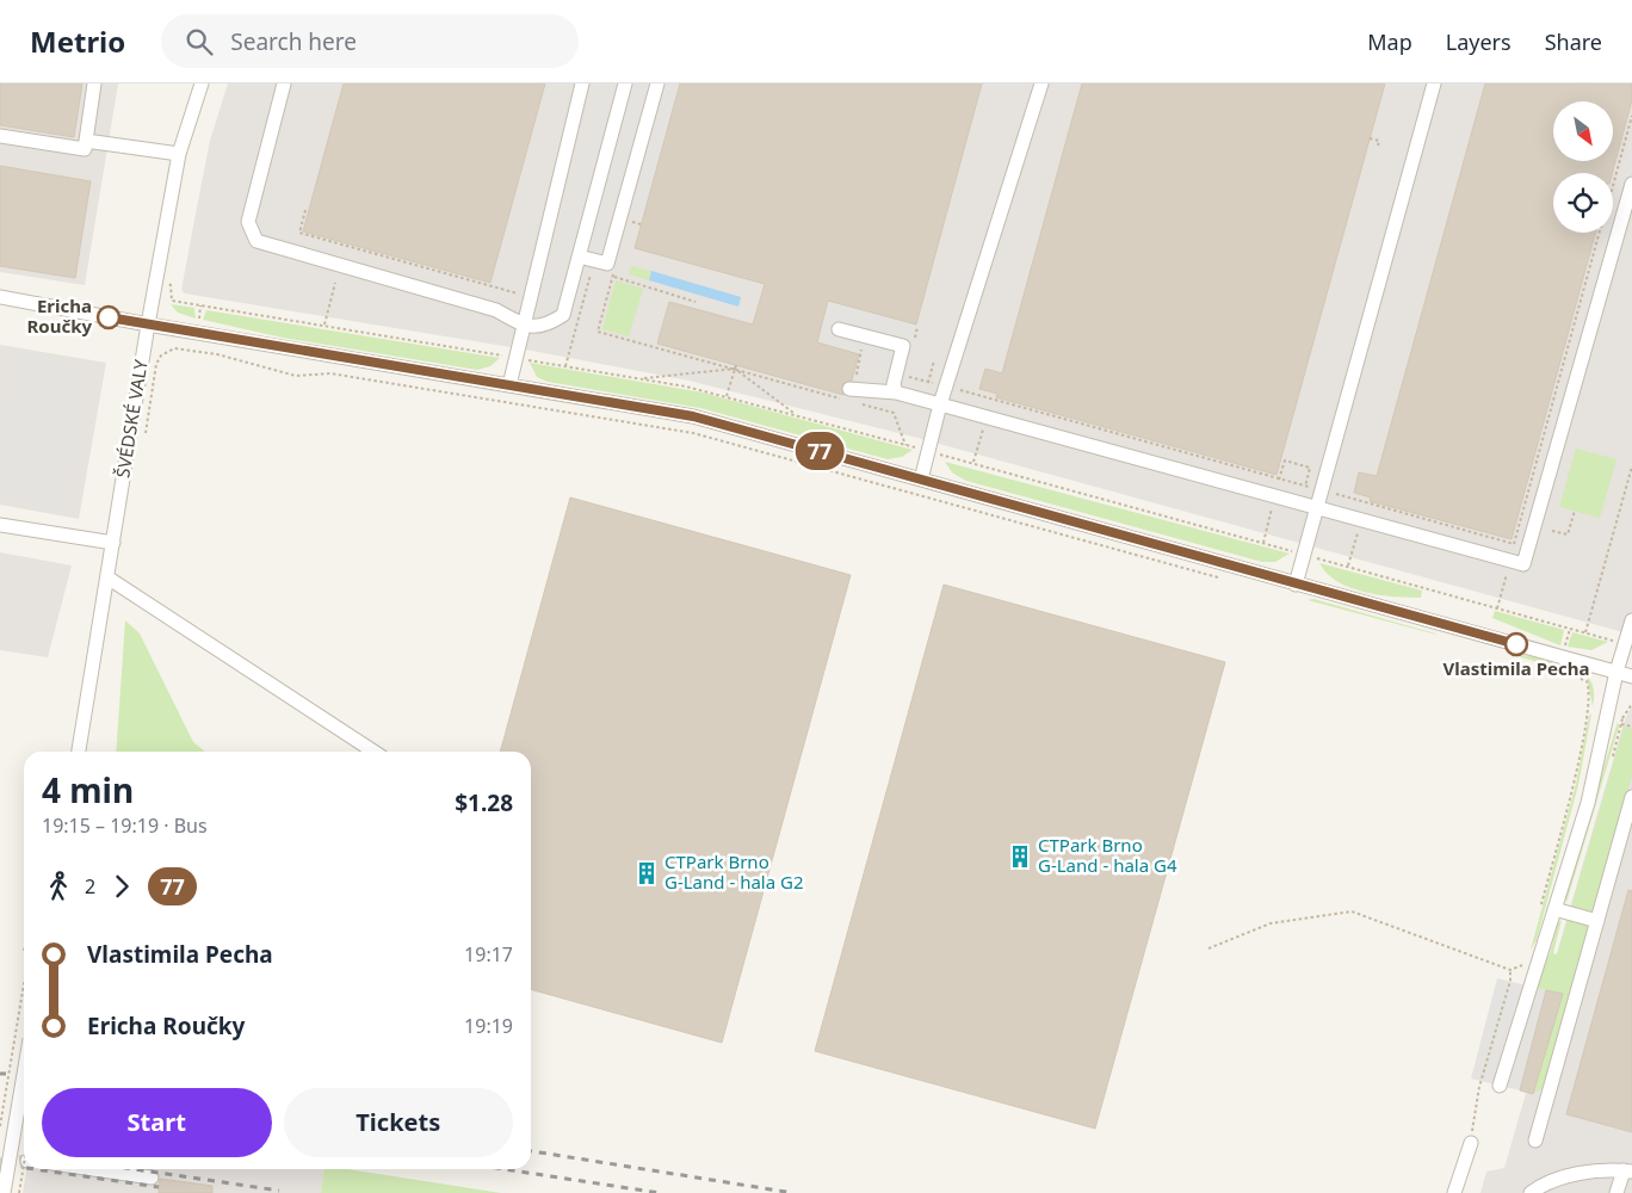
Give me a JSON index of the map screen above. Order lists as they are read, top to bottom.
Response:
{
  "streets": {
    "street": ["ŠVÉDSKÉ VALY"]
  },
  "places": {
    "other": ["Ericha Roučky", "Vlastimila Pecha"],
    "building": ["CTPark Brno G-Land - hala G4", "CTPark Brno G-Land - hala G2"]
  },
  "lines": ["bus line 77"],
  "north": "bottom right",
  "page": {
    "header": "Metrio",
    "search": "Search here",
    "nav": ["Map", "Layers", "Share"],
    "on_map": "77",
    "heading": ["4 min", "19:15 – 19:19 · Bus", "$1.28"],
    "legs": ["2", "77"],
    "list": [
      {
        "name": "Vlastimila Pecha",
        "value": "19:17"
      },
      {
        "name": "Ericha Roučky",
        "value": "19:19"
      }
    ],
    "buttons": ["Start", "Tickets"]
  }
}
